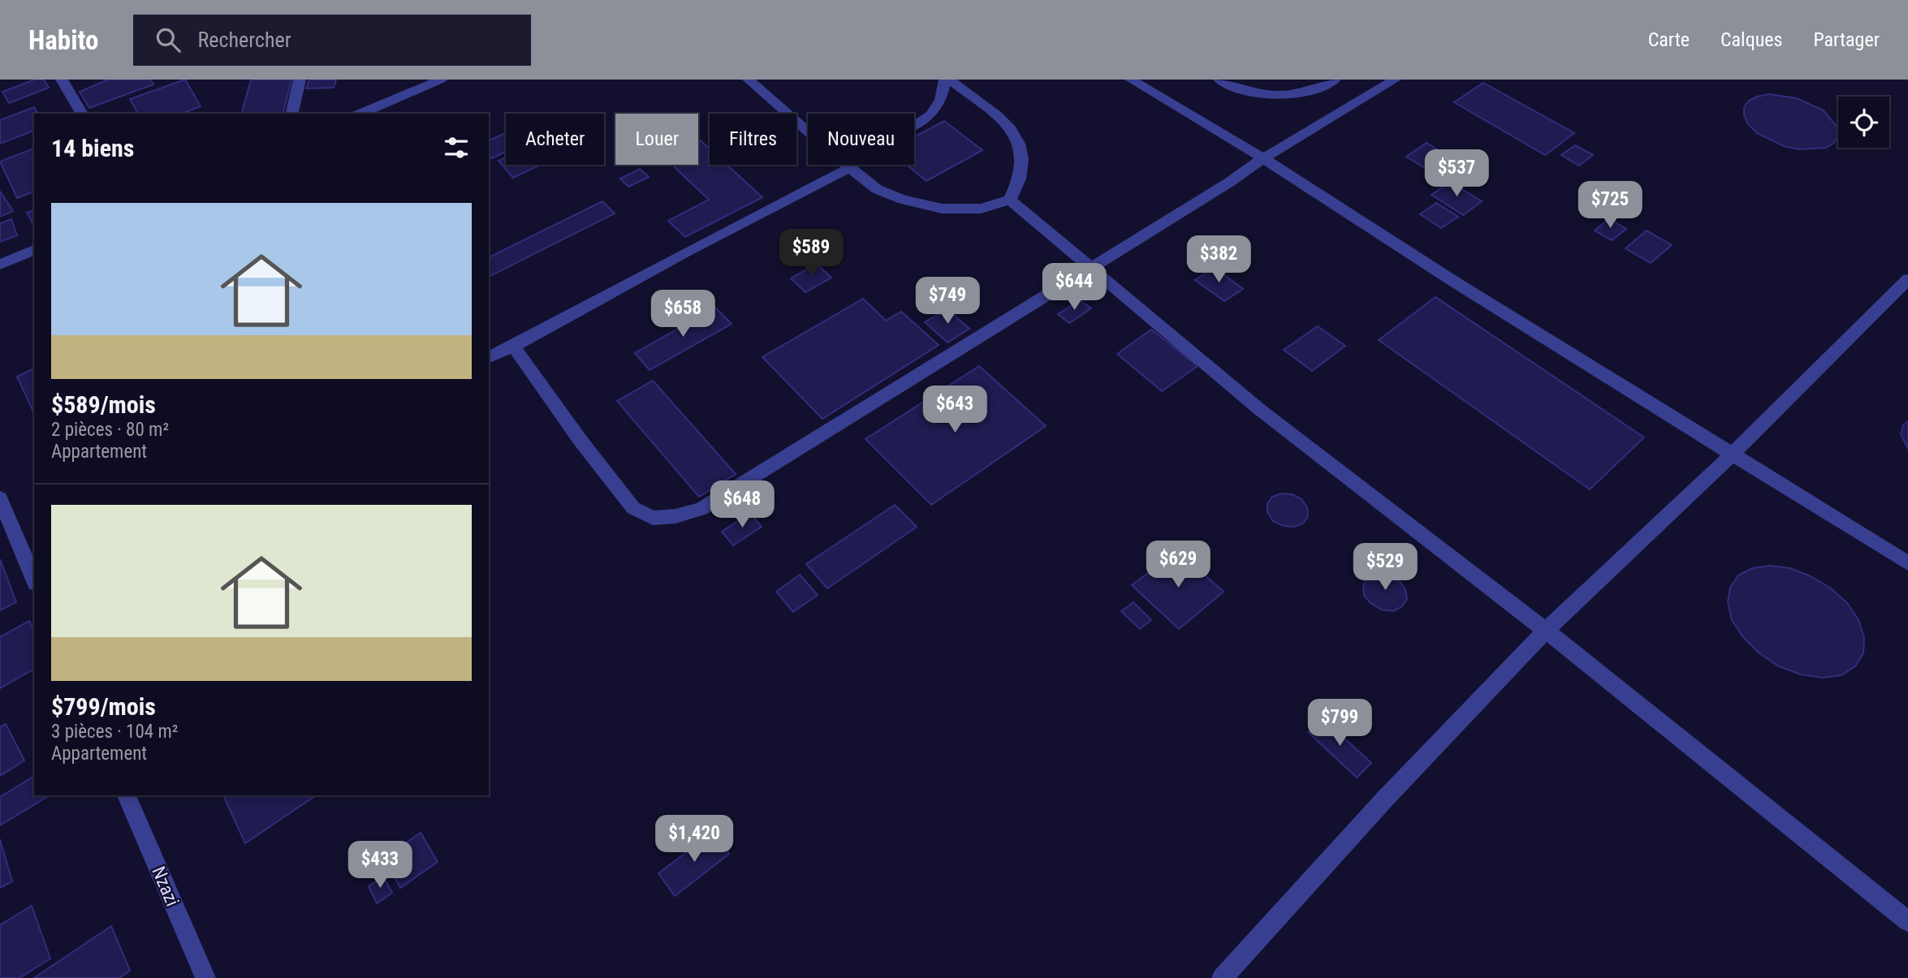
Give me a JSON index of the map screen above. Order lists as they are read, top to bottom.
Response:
{
  "streets": {
    "street": ["Nzazi"]
  },
  "page": {
    "header": "Habito",
    "search": "Rechercher",
    "nav": ["Carte", "Calques", "Partager"],
    "chip": [
      "Acheter",
      "Louer",
      "Filtres",
      "Nouveau"
    ],
    "heading": "14 biens",
    "price": [
      "$537",
      "$725",
      "$589",
      "$382",
      "$644",
      "$749",
      "$658",
      "$643",
      "$648",
      "$629",
      "$529",
      "$799",
      "$1,420",
      "$433"
    ],
    "list": [
      {
        "name": "$589/mois",
        "note": "2 pièces · 80 m² · Appartement"
      },
      {
        "name": "$799/mois",
        "note": "3 pièces · 104 m² · Appartement"
      }
    ]
  }
}
